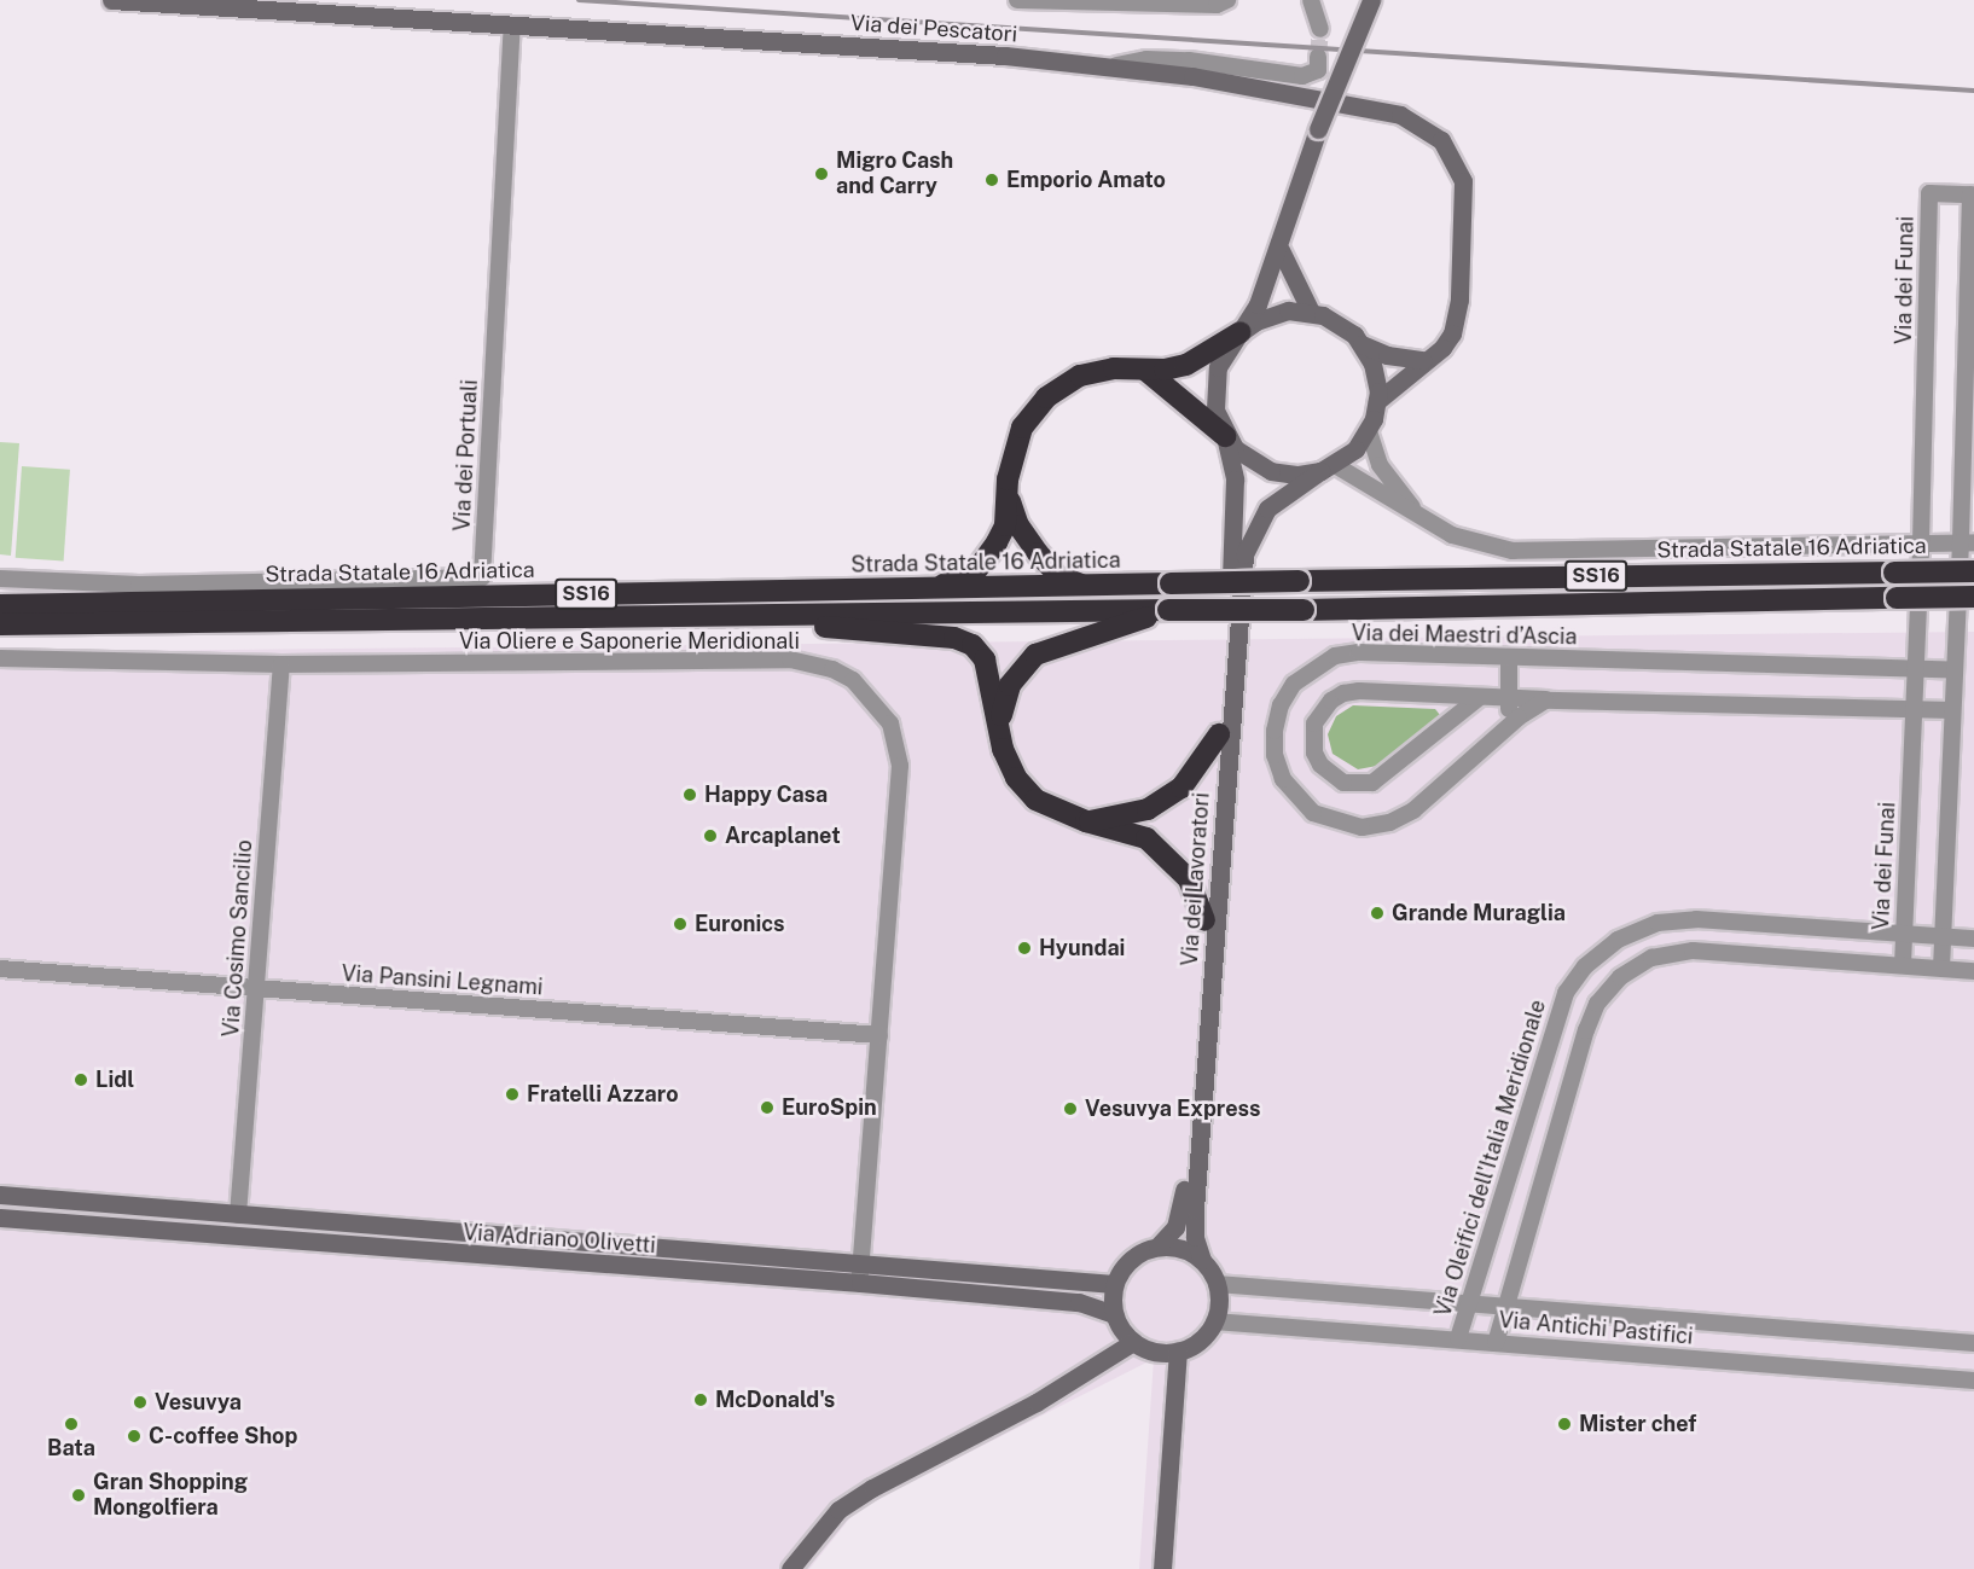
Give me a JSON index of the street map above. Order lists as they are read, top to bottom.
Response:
{
  "streets": {
    "highway": ["Strada Statale 16 Adriatica", "SS16"],
    "street": [
      "Via dei Pescatori",
      "Via dei Funai",
      "Via dei Portuali",
      "Via dei Maestri d’Ascia",
      "Via Oliere e Saponerie Meridionali",
      "Via dei Lavoratori",
      "Via Cosimo Sancilio",
      "Via Pansini Legnami",
      "Via Oleifici dell'Italia Meridionale",
      "Via Adriano Olivetti",
      "Via Antichi Pastifici"
    ]
  },
  "crossings": [
    ["Via dei Pescatori", "Via dei Portuali"],
    ["Via dei Funai", "Via dei Maestri d’Ascia"],
    ["Via dei Funai", "Via Oleifici dell'Italia Meridionale"],
    ["Via Oliere e Saponerie Meridionali", "Via Cosimo Sancilio"],
    ["Via Oliere e Saponerie Meridionali", "Via Pansini Legnami"],
    ["Via Oliere e Saponerie Meridionali", "Via Adriano Olivetti"],
    ["Via Cosimo Sancilio", "Via Pansini Legnami"],
    ["Via Cosimo Sancilio", "Via Adriano Olivetti"],
    ["Via Oleifici dell'Italia Meridionale", "Via Antichi Pastifici"],
    ["Via Adriano Olivetti", "Via Antichi Pastifici"]
  ],
  "places": [
    "Migro Cash and Carry",
    "Emporio Amato",
    "Happy Casa",
    "Arcaplanet",
    "Grande Muraglia",
    "Euronics",
    "Hyundai",
    "Lidl",
    "Fratelli Azzaro",
    "EuroSpin",
    "Vesuvya Express",
    "McDonald's",
    "Vesuvya",
    "Bata",
    "Mister chef",
    "C-coffee Shop",
    "Gran Shopping Mongolfiera"
  ]
}
